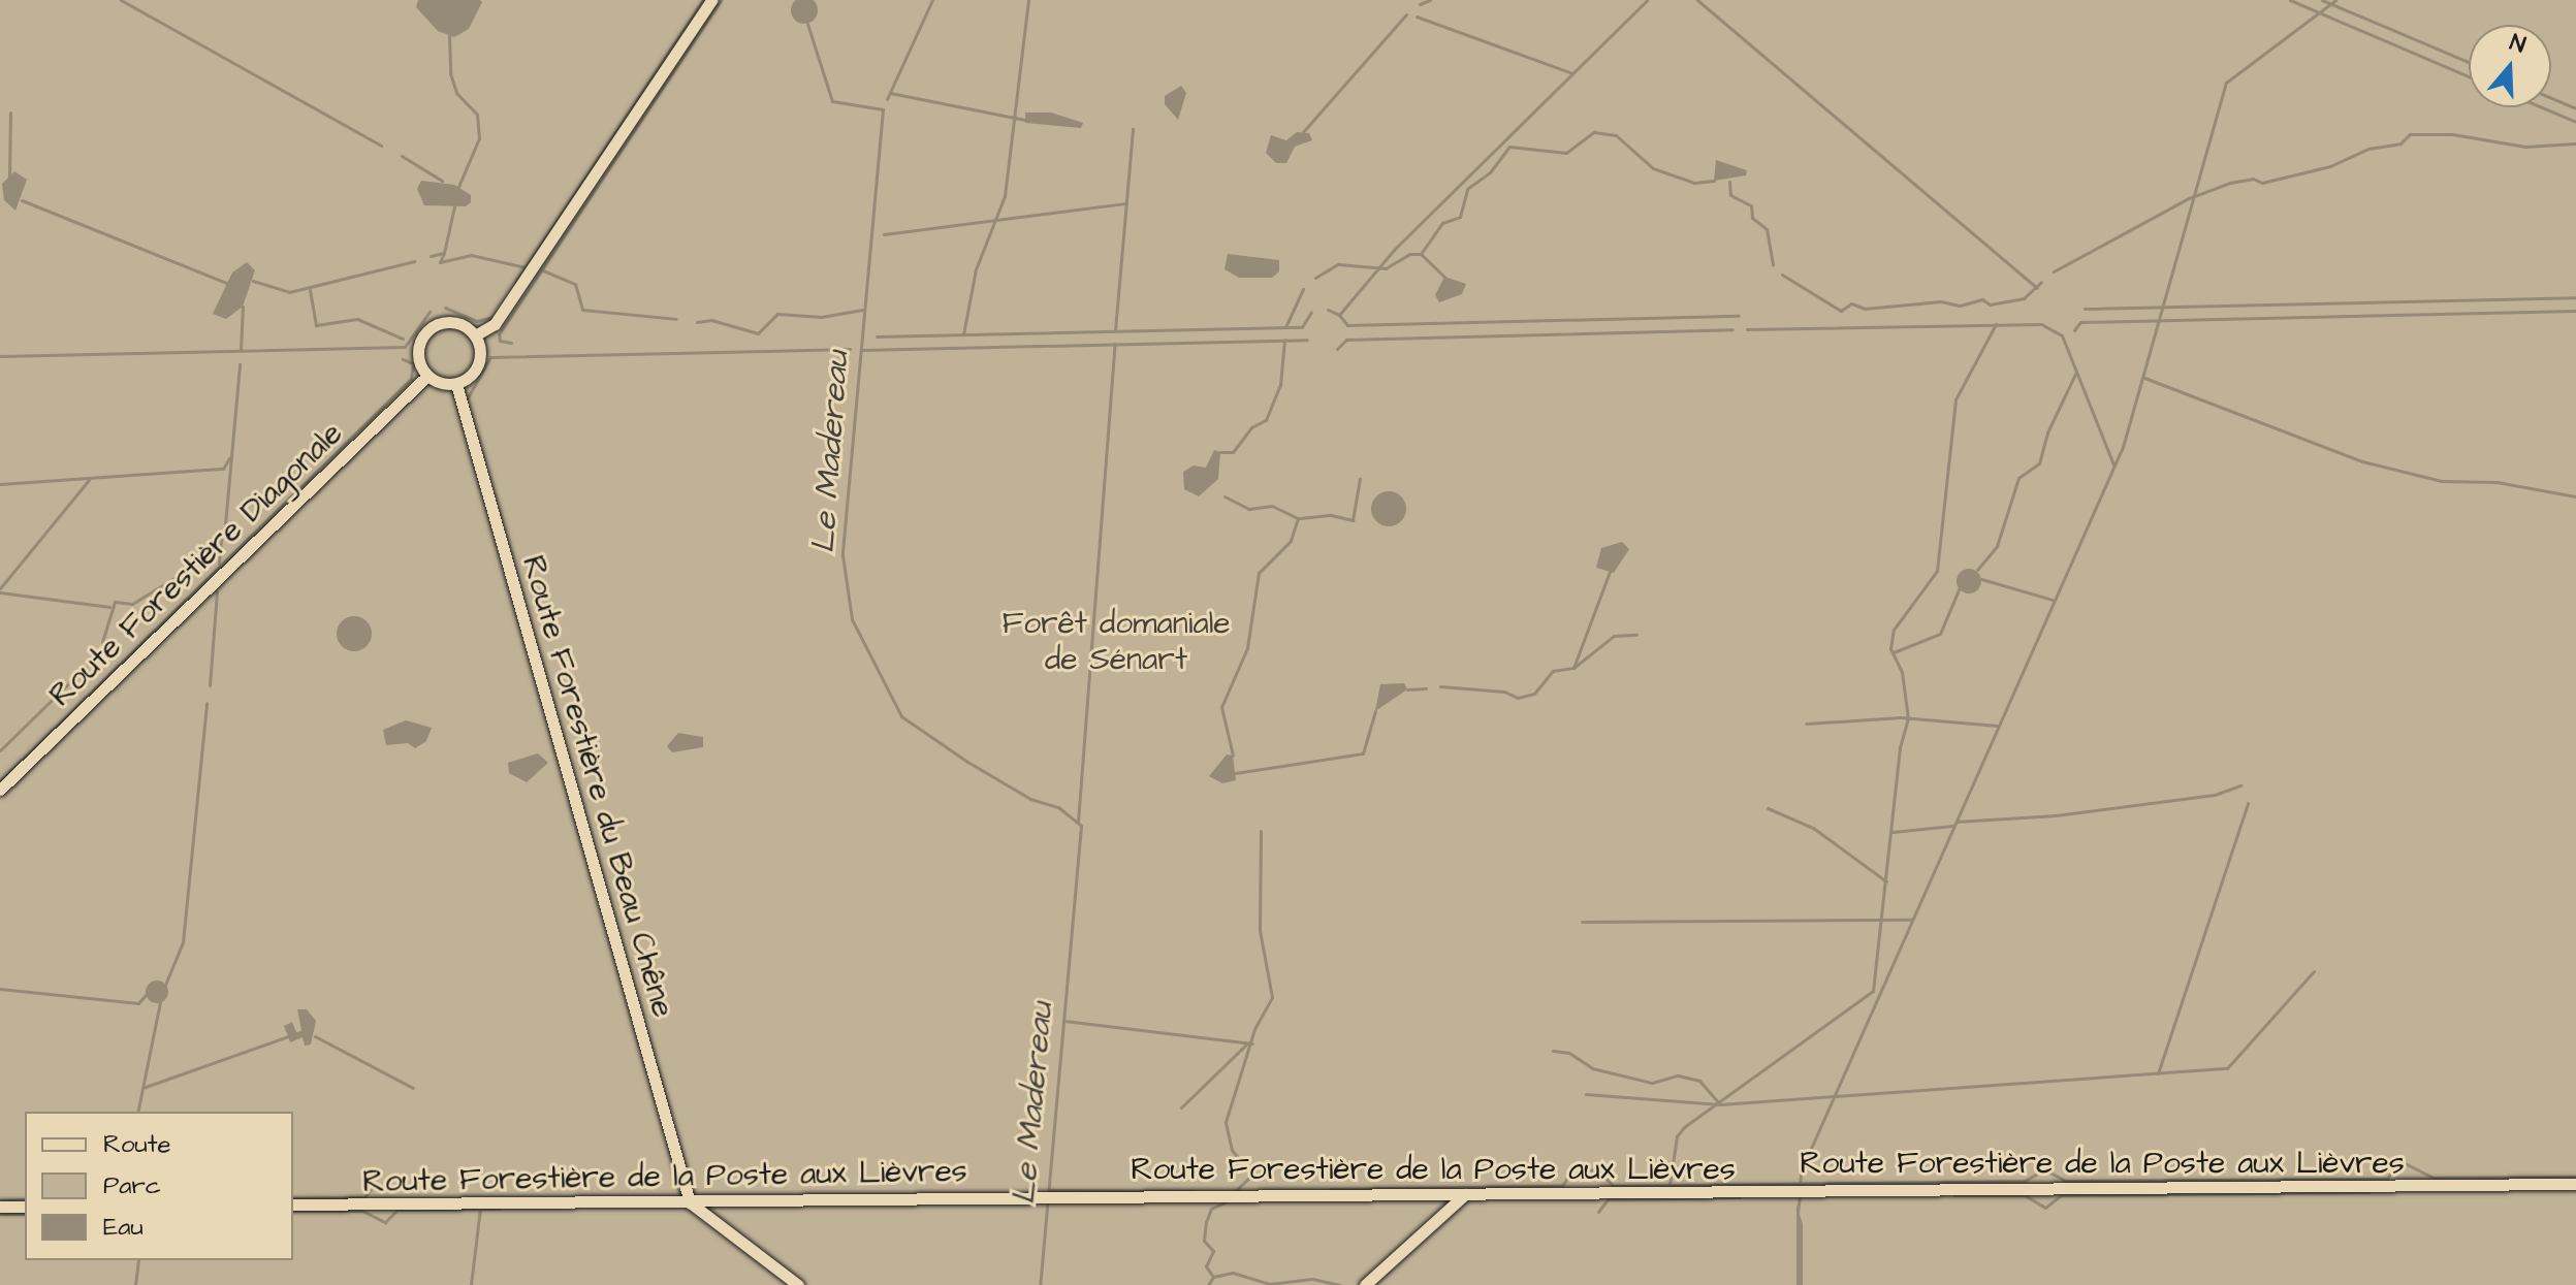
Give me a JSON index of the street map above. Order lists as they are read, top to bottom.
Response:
{
  "streets": {
    "street": ["Route Forestière Diagonale", "Route Forestière du Beau Chêne", "Route Forestière de la Poste aux Lièvres"]
  },
  "crossings": [
    ["Route Forestière Diagonale", "Route Forestière du Beau Chêne"],
    ["Route Forestière du Beau Chêne", "Route Forestière de la Poste aux Lièvres"]
  ],
  "water": ["Le Madereau"],
  "parks": ["Forêt domaniale de Sénart"],
  "legend": ["Route", "Parc", "Eau"],
  "north": "top"
}
